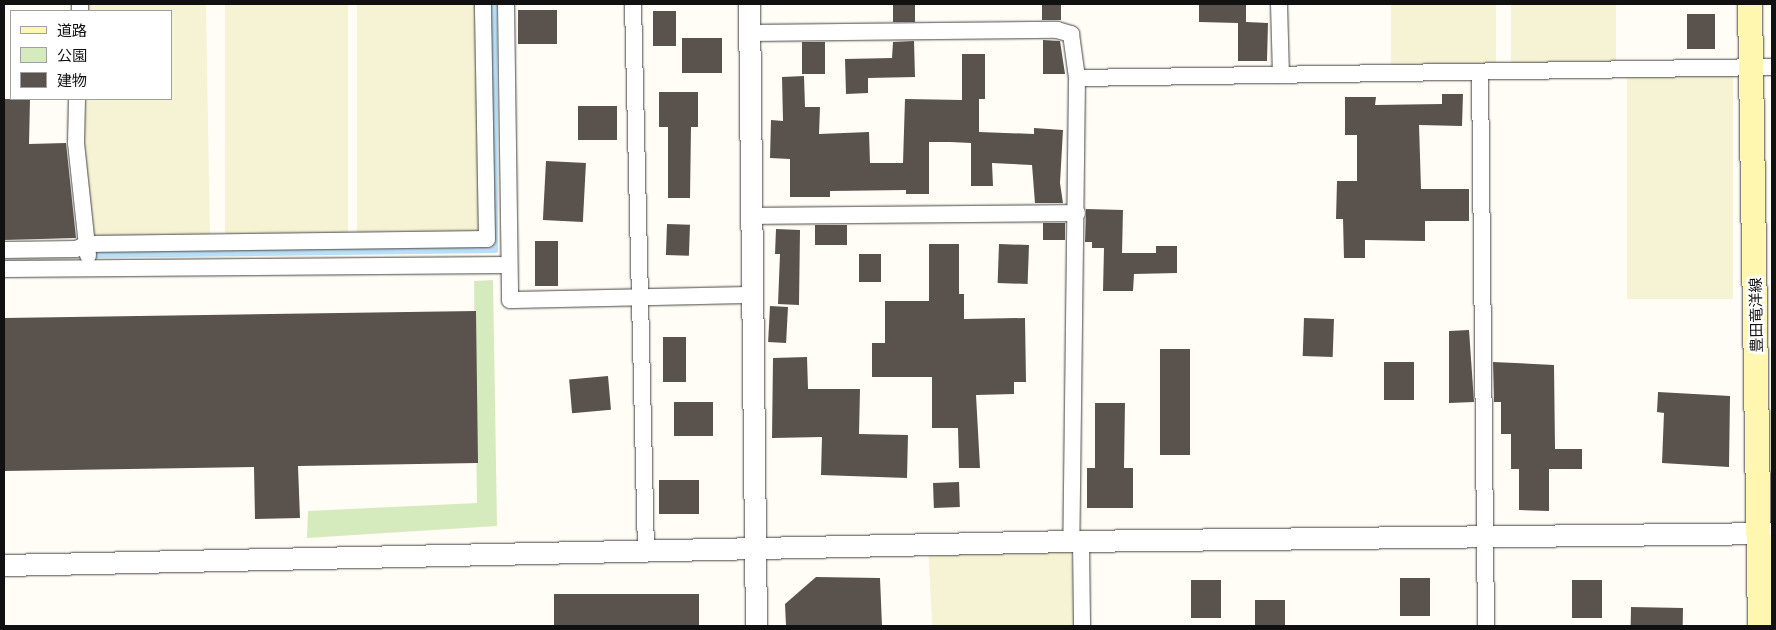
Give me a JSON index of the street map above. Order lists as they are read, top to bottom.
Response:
{
  "streets": {
    "main road": ["豊田竜洋線"]
  },
  "legend": ["道路", "公園", "建物"]
}
